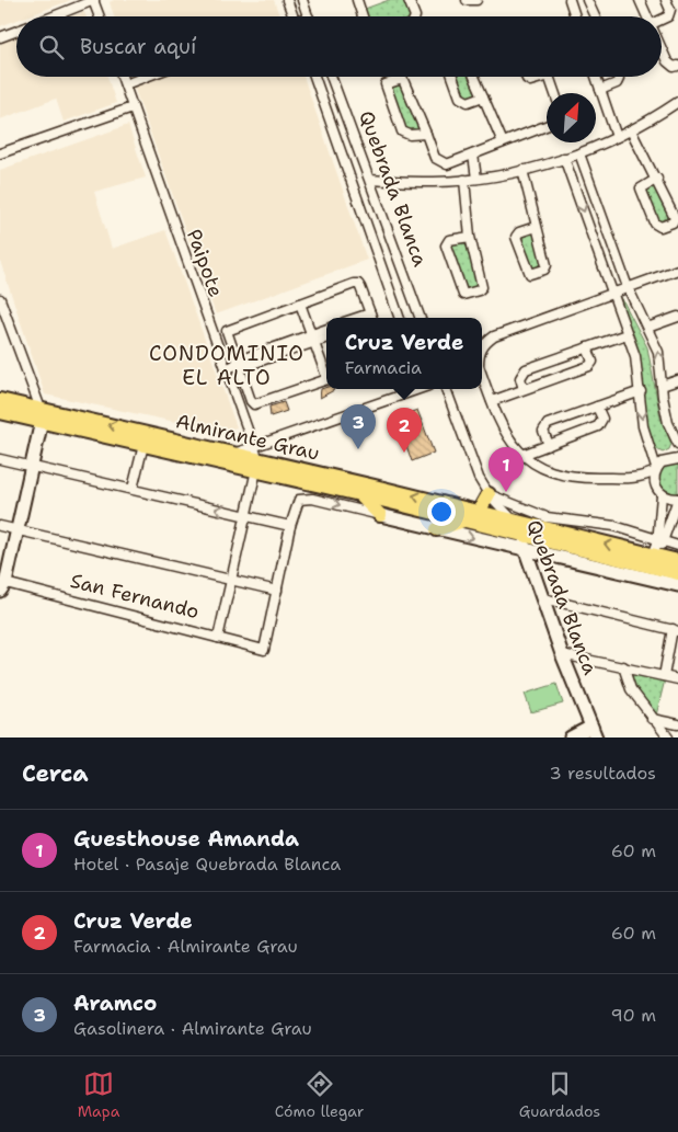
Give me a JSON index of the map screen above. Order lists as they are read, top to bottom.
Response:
{
  "streets": {
    "main road": ["Almirante Grau"],
    "street": ["Quebrada Blanca", "Paipote", "San Fernando"]
  },
  "crossings": [
    ["Quebrada Blanca", "Almirante Grau"],
    ["Paipote", "Almirante Grau"]
  ],
  "districts": ["CONDOMINIO EL ALTO"],
  "north": "top right",
  "page": {
    "search": "Buscar aquí",
    "popup": ["Cruz Verde", "Farmacia"],
    "pins": ["3", "2", "1"],
    "heading": ["Cerca", "3 resultados"],
    "list": [
      {
        "mark": "1",
        "name": "Guesthouse Amanda",
        "note": "Hotel · Pasaje Quebrada Blanca",
        "value": "60 m"
      },
      {
        "mark": "2",
        "name": "Cruz Verde",
        "note": "Farmacia · Almirante Grau",
        "value": "60 m"
      },
      {
        "mark": "3",
        "name": "Aramco",
        "note": "Gasolinera · Almirante Grau",
        "value": "90 m"
      }
    ],
    "nav": ["Mapa", "Cómo llegar", "Guardados"]
  }
}
